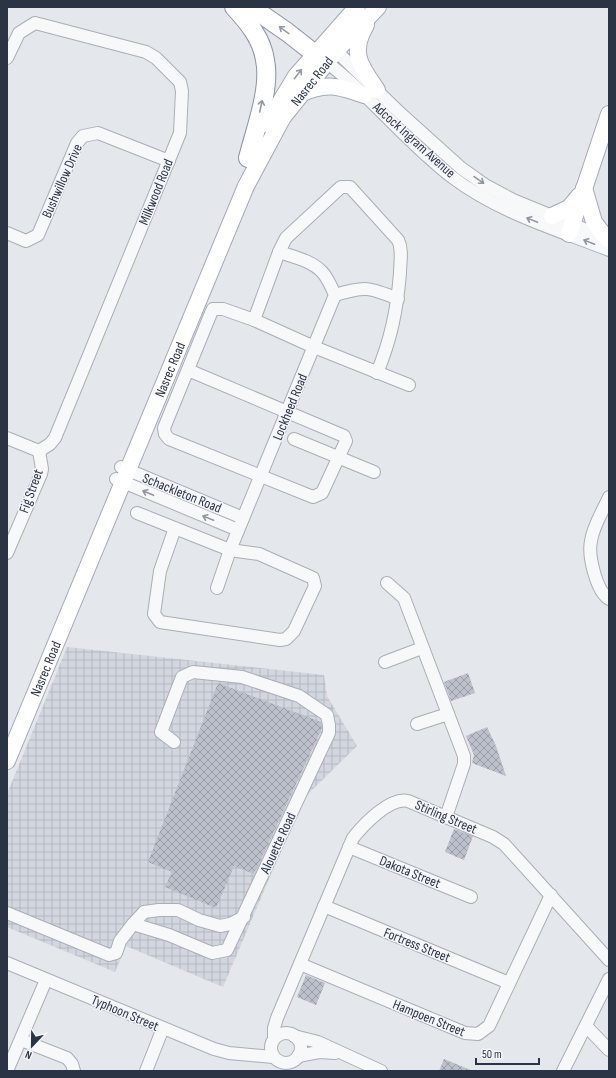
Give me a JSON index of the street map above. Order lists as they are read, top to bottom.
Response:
{
  "streets": {
    "main road": ["Nasrec Road"],
    "street": [
      "Adcock Ingram Avenue",
      "Bushwillow Drive",
      "Milkwood Road",
      "Lockheed Road",
      "Fig Street",
      "Schackleton Road",
      "Stirling Street",
      "Alouette Road",
      "Dakota Street",
      "Fortress Street",
      "Typhoon Street",
      "Hampoen Street"
    ]
  },
  "crossings": [
    ["Nasrec Road", "Adcock Ingram Avenue"],
    ["Nasrec Road", "Schackleton Road"],
    ["Bushwillow Drive", "Milkwood Road"],
    ["Milkwood Road", "Fig Street"],
    ["Lockheed Road", "Schackleton Road"],
    ["Stirling Street", "Dakota Street"],
    ["Stirling Street", "Fortress Street"],
    ["Stirling Street", "Typhoon Street"],
    ["Stirling Street", "Hampoen Street"],
    ["Fortress Street", "Hampoen Street"]
  ],
  "scale_bar": "50 m",
  "north": "bottom"
}
